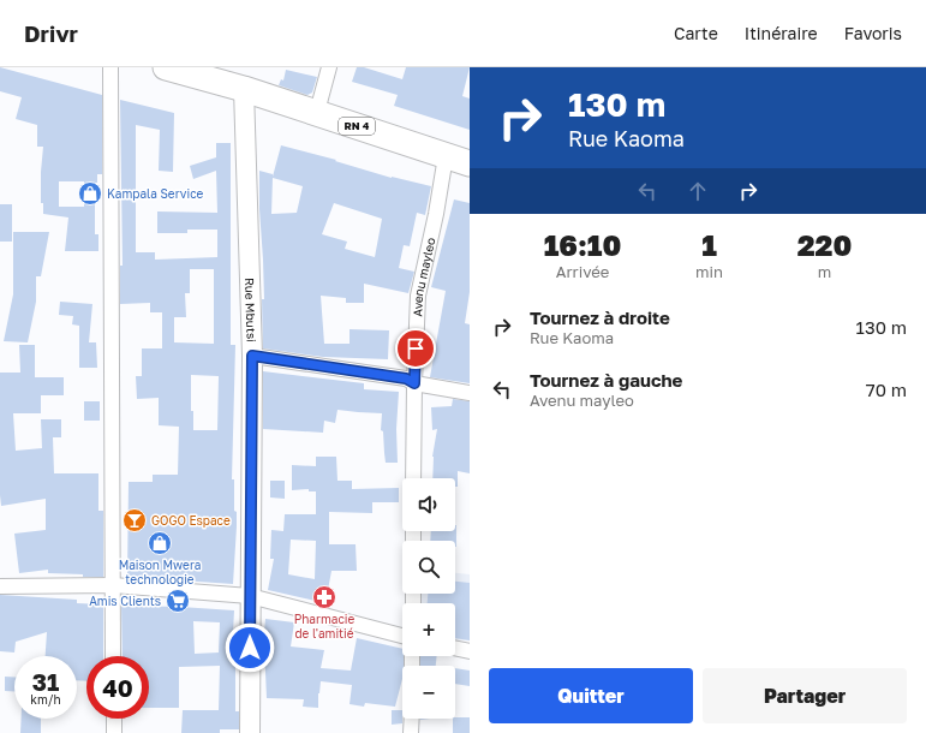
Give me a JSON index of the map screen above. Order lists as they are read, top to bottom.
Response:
{
  "streets": {
    "highway": ["RN 4"],
    "street": ["Avenu mayleo", "Rue Mbutsi"]
  },
  "crossings": [
    ["RN 4", "Avenu mayleo"],
    ["RN 4", "Rue Mbutsi"]
  ],
  "places": {
    "shop": ["Kampala Service", "Maison Mwera technologie"],
    "bar": ["GOGO Espace"],
    "pharmacy": ["Pharmacie de l'amitié"],
    "supermarket": ["Amis Clients"]
  },
  "page": {
    "header": "Drivr",
    "nav": ["Carte", "Itinéraire", "Favoris"],
    "turn": ["130 m", "Rue Kaoma"],
    "eta": [
      "16:10",
      "Arrivée",
      "1",
      "min",
      "220",
      "m"
    ],
    "list": [
      {
        "name": "Tournez à droite",
        "note": "Rue Kaoma",
        "value": "130 m"
      },
      {
        "name": "Tournez à gauche",
        "note": "Avenu mayleo",
        "value": "70 m"
      }
    ],
    "map_buttons": ["+", "−"],
    "speed": "31 km/h",
    "limit": "40",
    "buttons": ["Quitter", "Partager"]
  }
}
